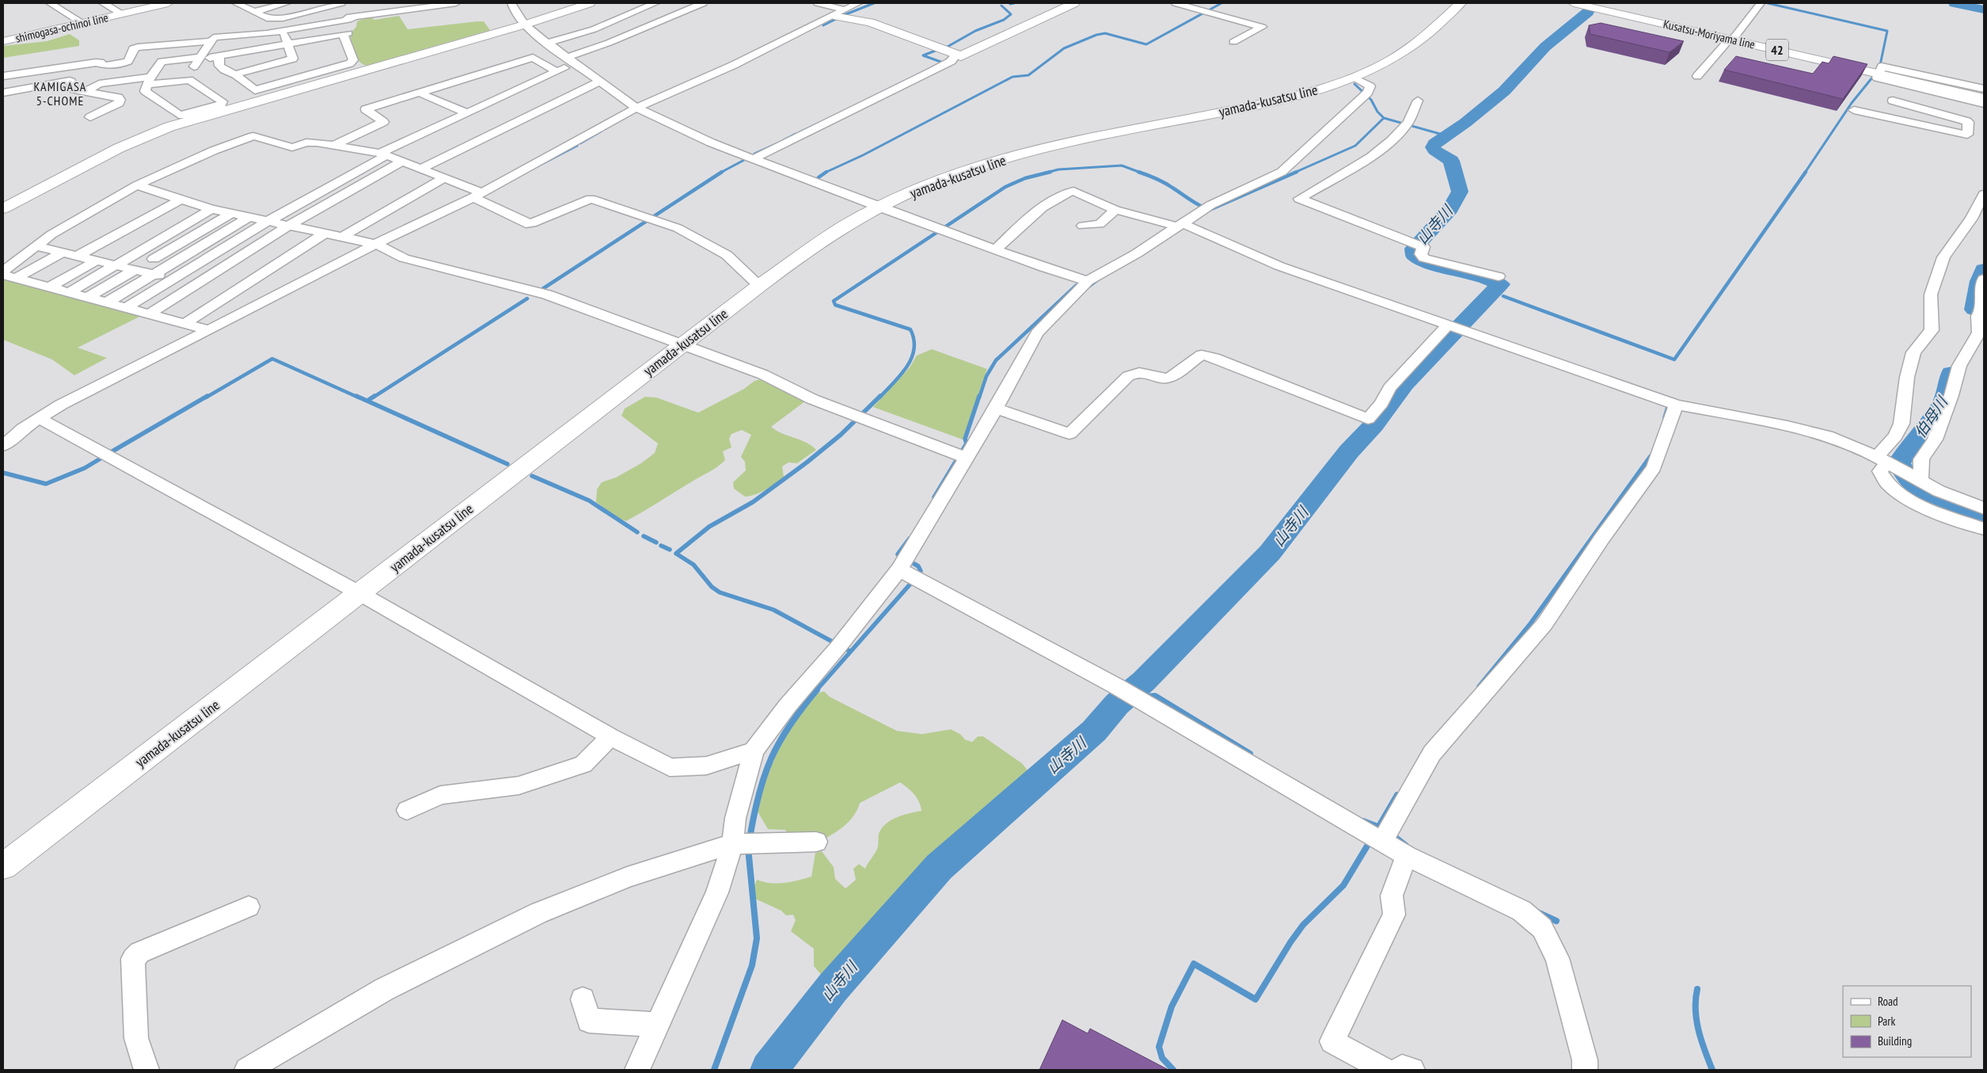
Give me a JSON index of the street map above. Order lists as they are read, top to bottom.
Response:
{
  "streets": {
    "main road": [
      "shimogasa-ochinoi line",
      "Kusatsu-Moriyama line",
      "42",
      "yamada-kusatsu line"
    ]
  },
  "districts": ["KAMIGASA 5-CHOME"],
  "water": ["山寺川", "伯母川"],
  "legend": ["Road", "Park", "Building"]
}
